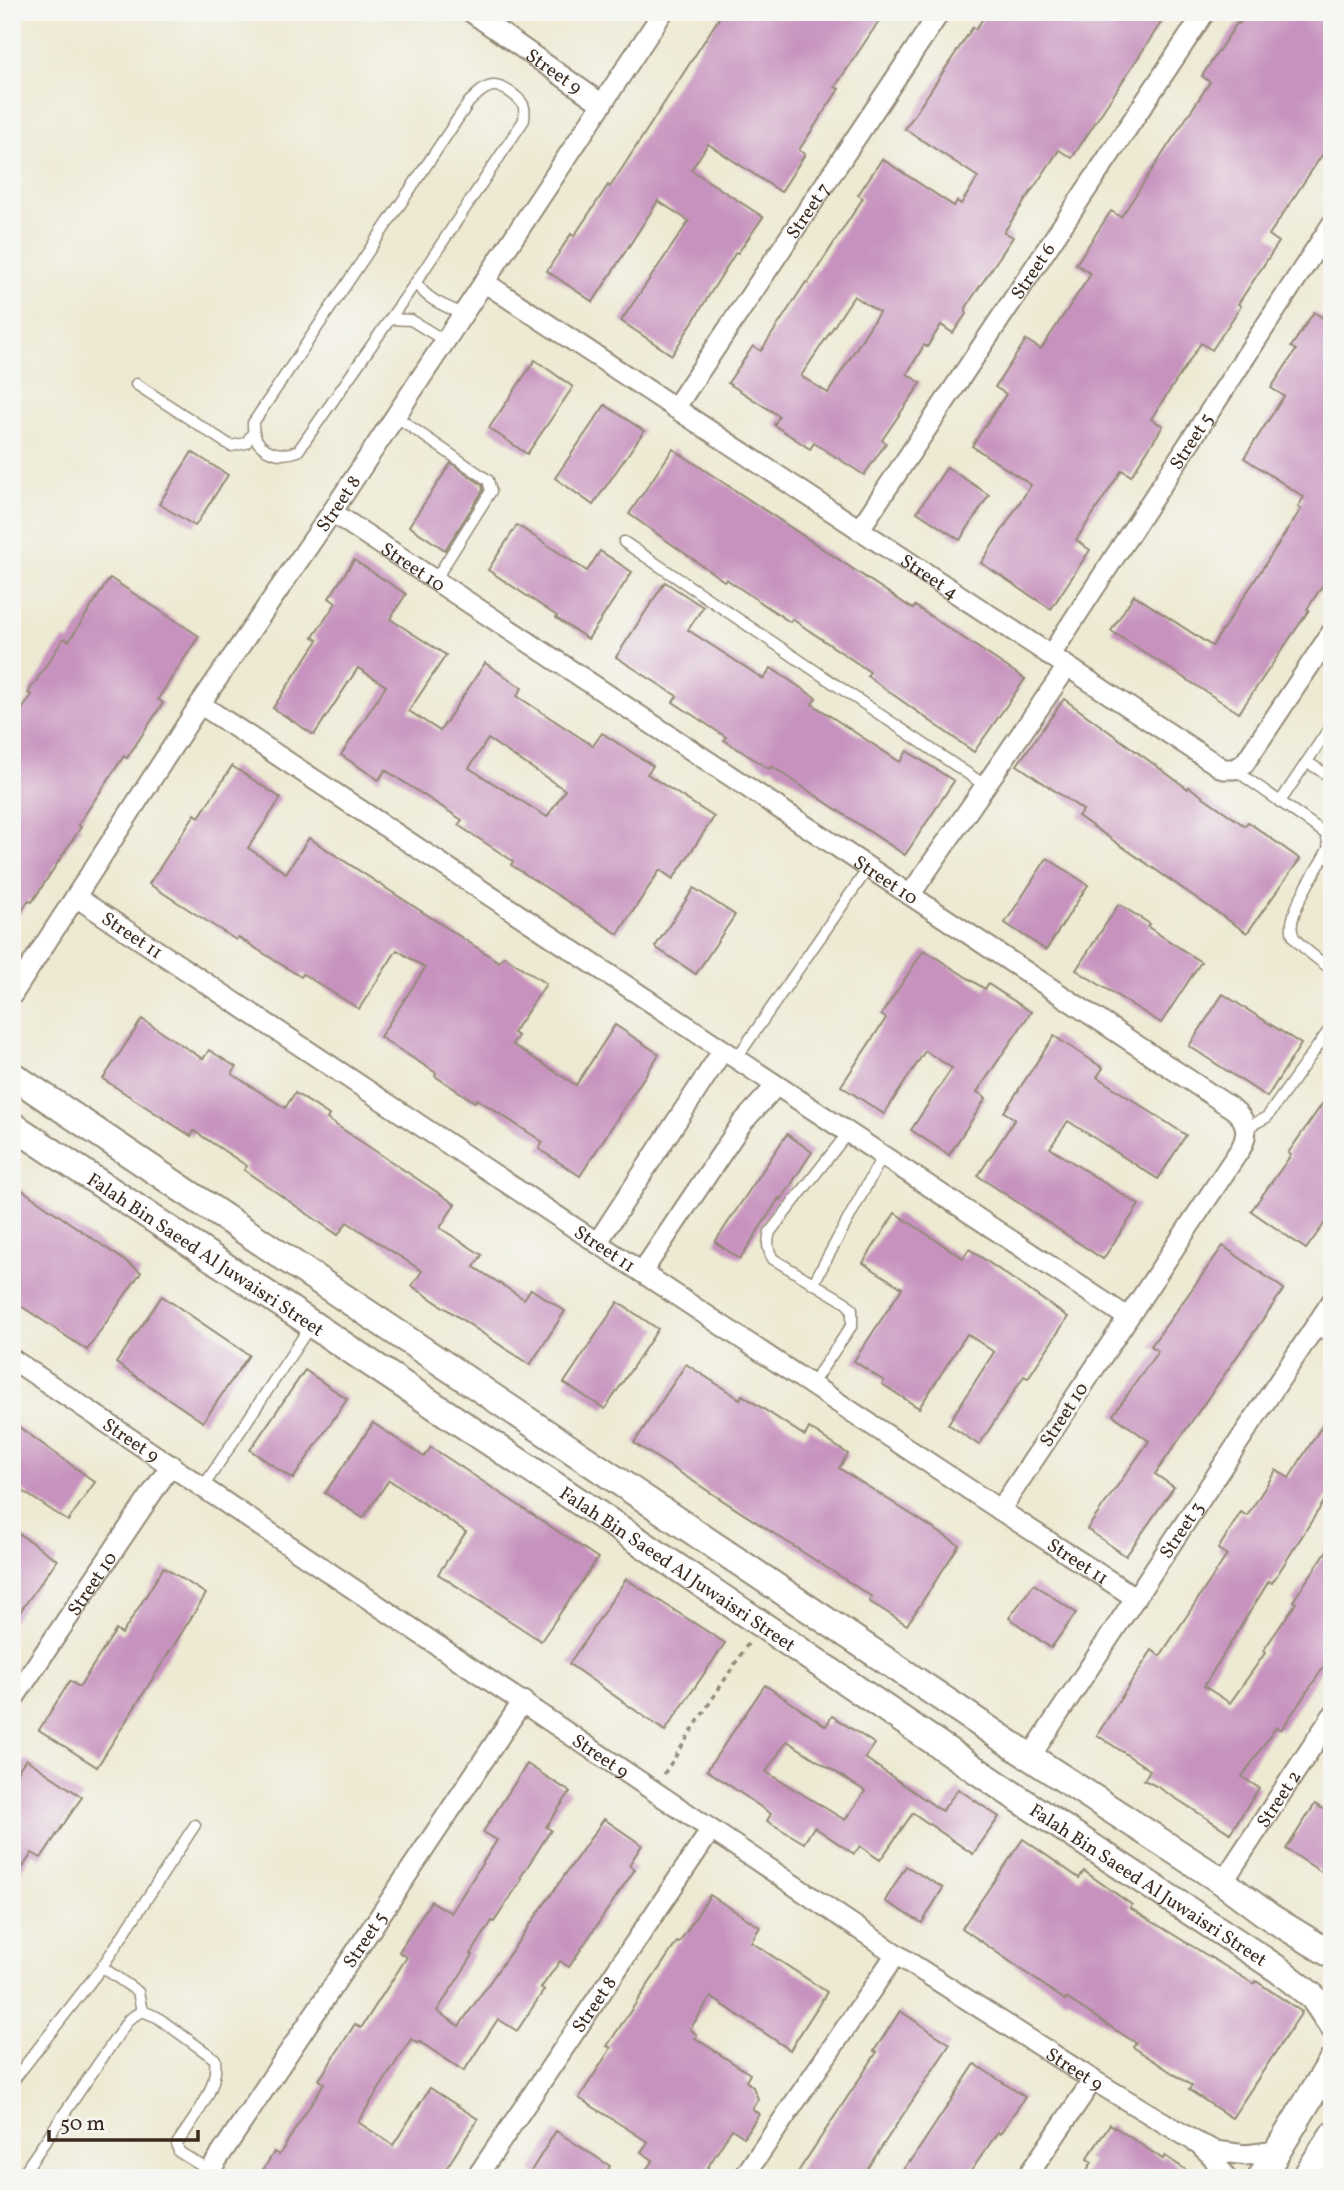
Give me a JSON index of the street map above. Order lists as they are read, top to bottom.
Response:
{
  "streets": {
    "street": [
      "Street 9",
      "Street 7",
      "Street 6",
      "Street 5",
      "Street 8",
      "Street 10",
      "Street 4",
      "Street 11",
      "Falah Bin Saeed Al Juwaisri Street",
      "Street 3",
      "Street 2"
    ]
  },
  "crossings": [
    ["Street 9", "Street 5"],
    ["Street 9", "Street 8"],
    ["Street 9", "Street 10"],
    ["Street 7", "Street 4"],
    ["Street 6", "Street 4"],
    ["Street 5", "Street 4"],
    ["Street 8", "Street 10"],
    ["Street 8", "Street 4"],
    ["Street 8", "Street 11"],
    ["Street 10", "Street 11"],
    ["Street 11", "Street 3"],
    ["Falah Bin Saeed Al Juwaisri Street", "Street 3"],
    ["Falah Bin Saeed Al Juwaisri Street", "Street 2"]
  ],
  "scale_bar": "50 m"
}
